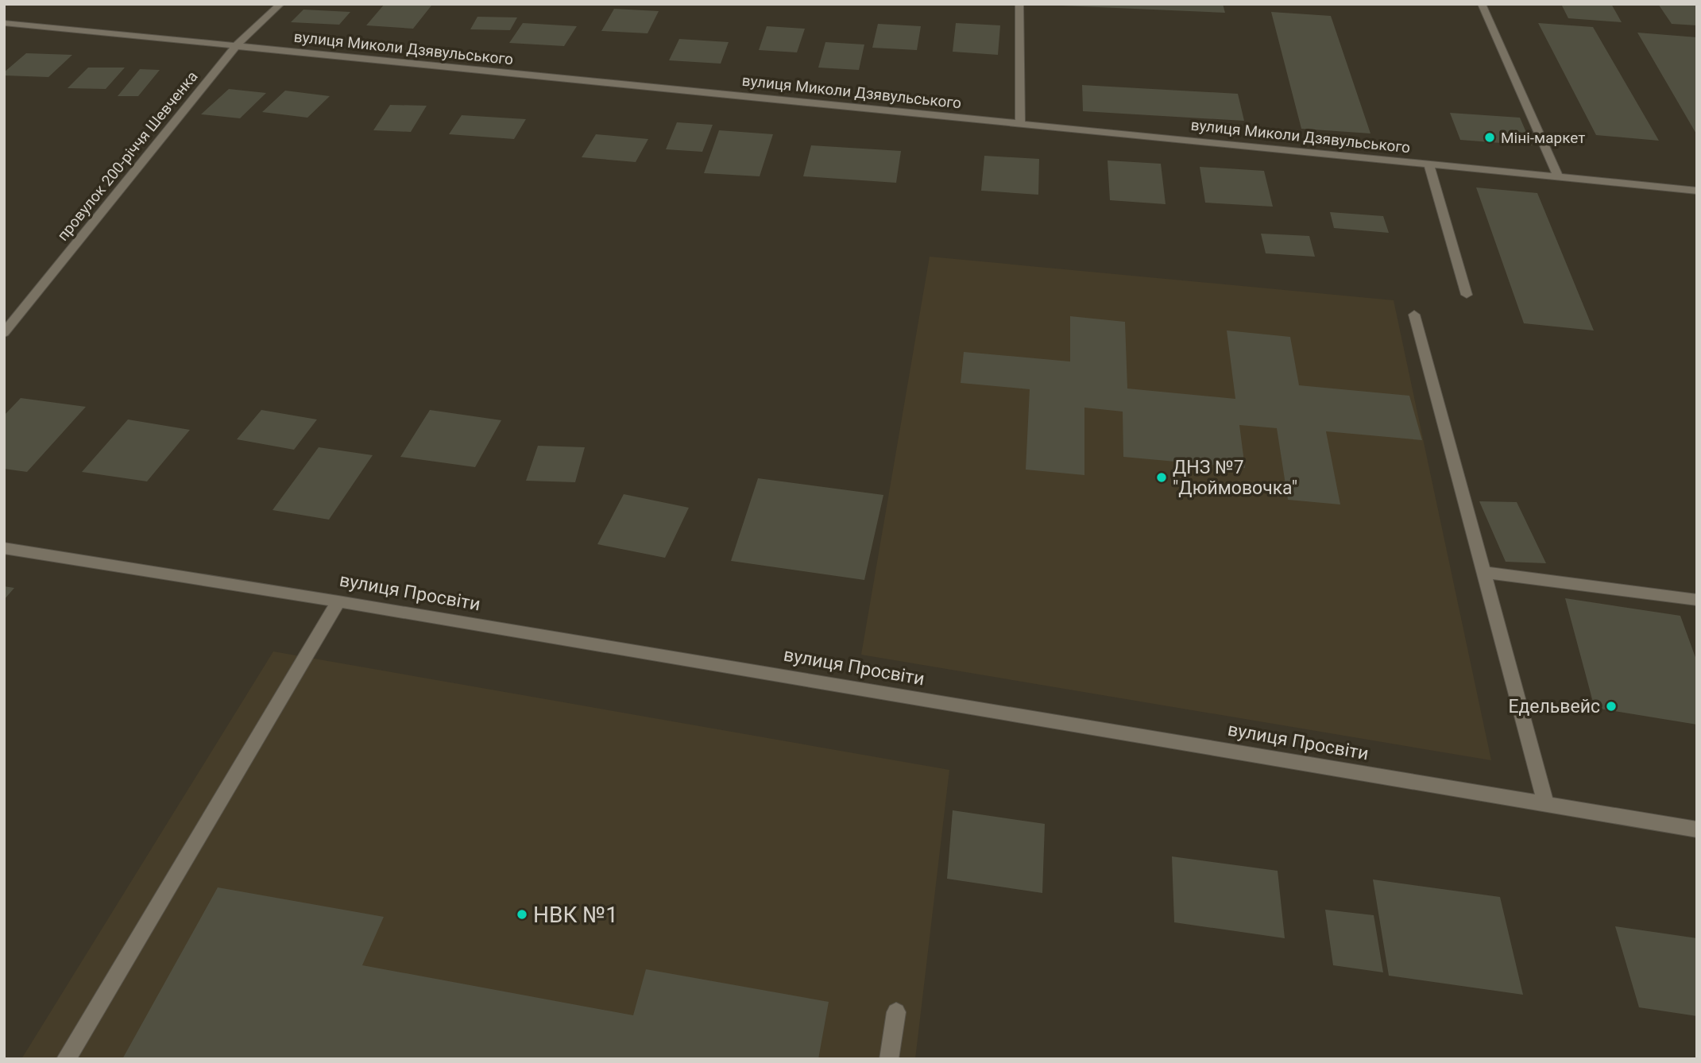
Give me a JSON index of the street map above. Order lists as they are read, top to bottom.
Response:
{
  "streets": {
    "street": ["вулиця Миколи Дзявульського", "провулок 200-річчя Шевченка", "вулиця Просвіти"]
  },
  "crossings": [
    ["вулиця Миколи Дзявульського", "провулок 200-річчя Шевченка"]
  ],
  "places": [
    "Міні-маркет",
    "ДНЗ №7 \"Дюймовочка\"",
    "Едельвейс",
    "НВК №1"
  ]
}
